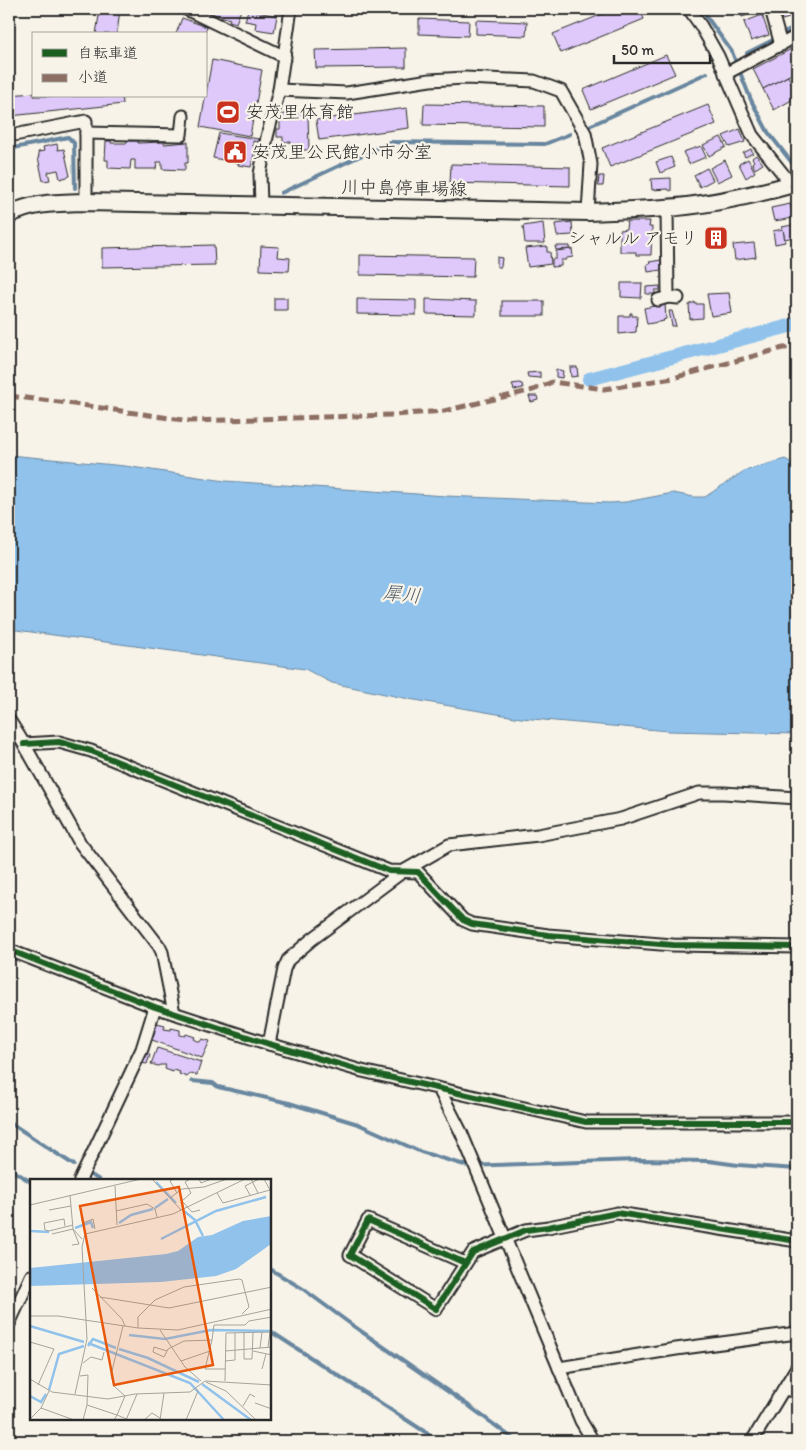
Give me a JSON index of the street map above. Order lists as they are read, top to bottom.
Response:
{
  "streets": {
    "main road": ["川中島停車場線"]
  },
  "water": ["犀川"],
  "places": {
    "sports": ["安茂里体育館"],
    "public building": ["安茂里公民館小市分室"],
    "building": ["シャルル アモリ"]
  },
  "legend": ["自転車道", "小道"],
  "scale_bar": "50 m"
}
